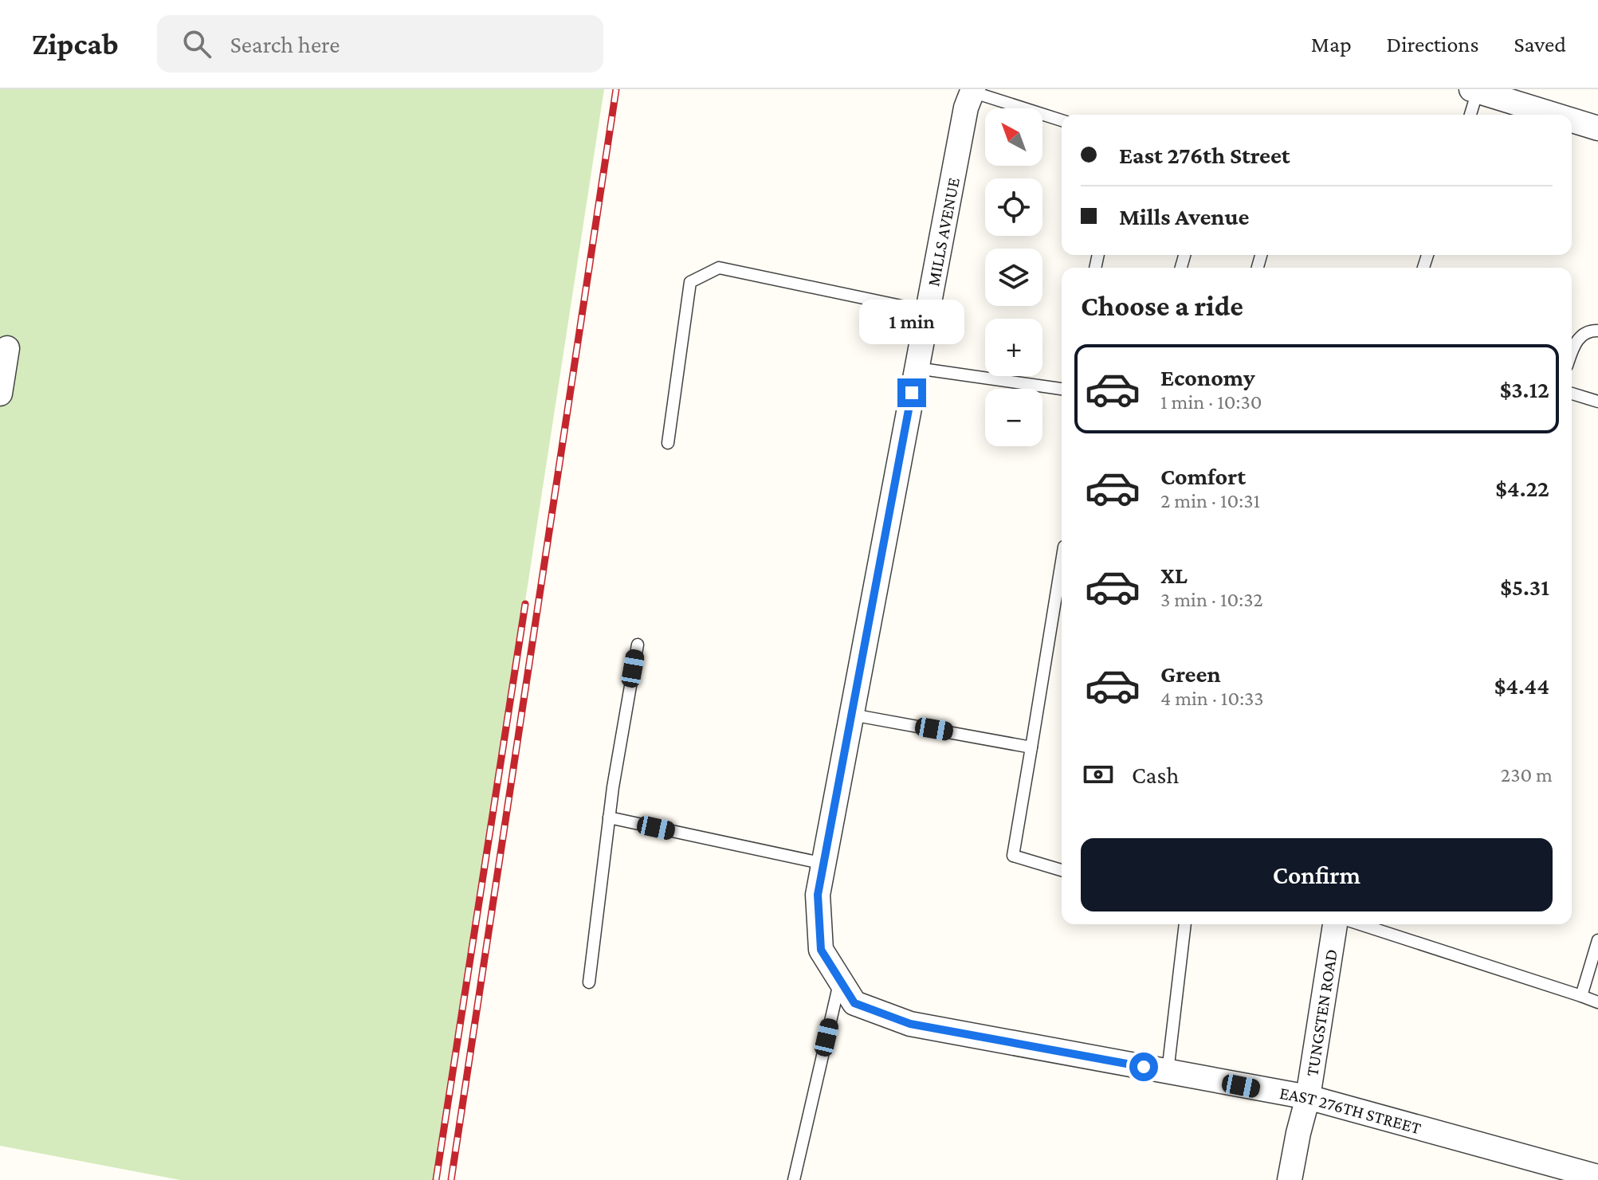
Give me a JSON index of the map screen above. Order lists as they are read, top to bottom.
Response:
{
  "streets": {
    "street": ["MILLS AVENUE", "TUNGSTEN ROAD", "EAST 276TH STREET"]
  },
  "crossings": [
    ["MILLS AVENUE", "EAST 276TH STREET"],
    ["TUNGSTEN ROAD", "EAST 276TH STREET"]
  ],
  "north": "top left",
  "page": {
    "header": "Zipcab",
    "search": "Search here",
    "nav": ["Map", "Directions", "Saved"],
    "map_buttons": ["+", "−"],
    "banner": ["East 276th Street", "Mills Avenue"],
    "heading": "Choose a ride",
    "bubble": "1 min",
    "list": [
      {
        "name": "Economy",
        "note": "1 min · 10:30",
        "value": "$3.12"
      },
      {
        "name": "Comfort",
        "note": "2 min · 10:31",
        "value": "$4.22"
      },
      {
        "name": "XL",
        "note": "3 min · 10:32",
        "value": "$5.31"
      },
      {
        "name": "Green",
        "note": "4 min · 10:33",
        "value": "$4.44"
      }
    ],
    "pay": ["Cash", "230 m"],
    "buttons": "Confirm"
  }
}
